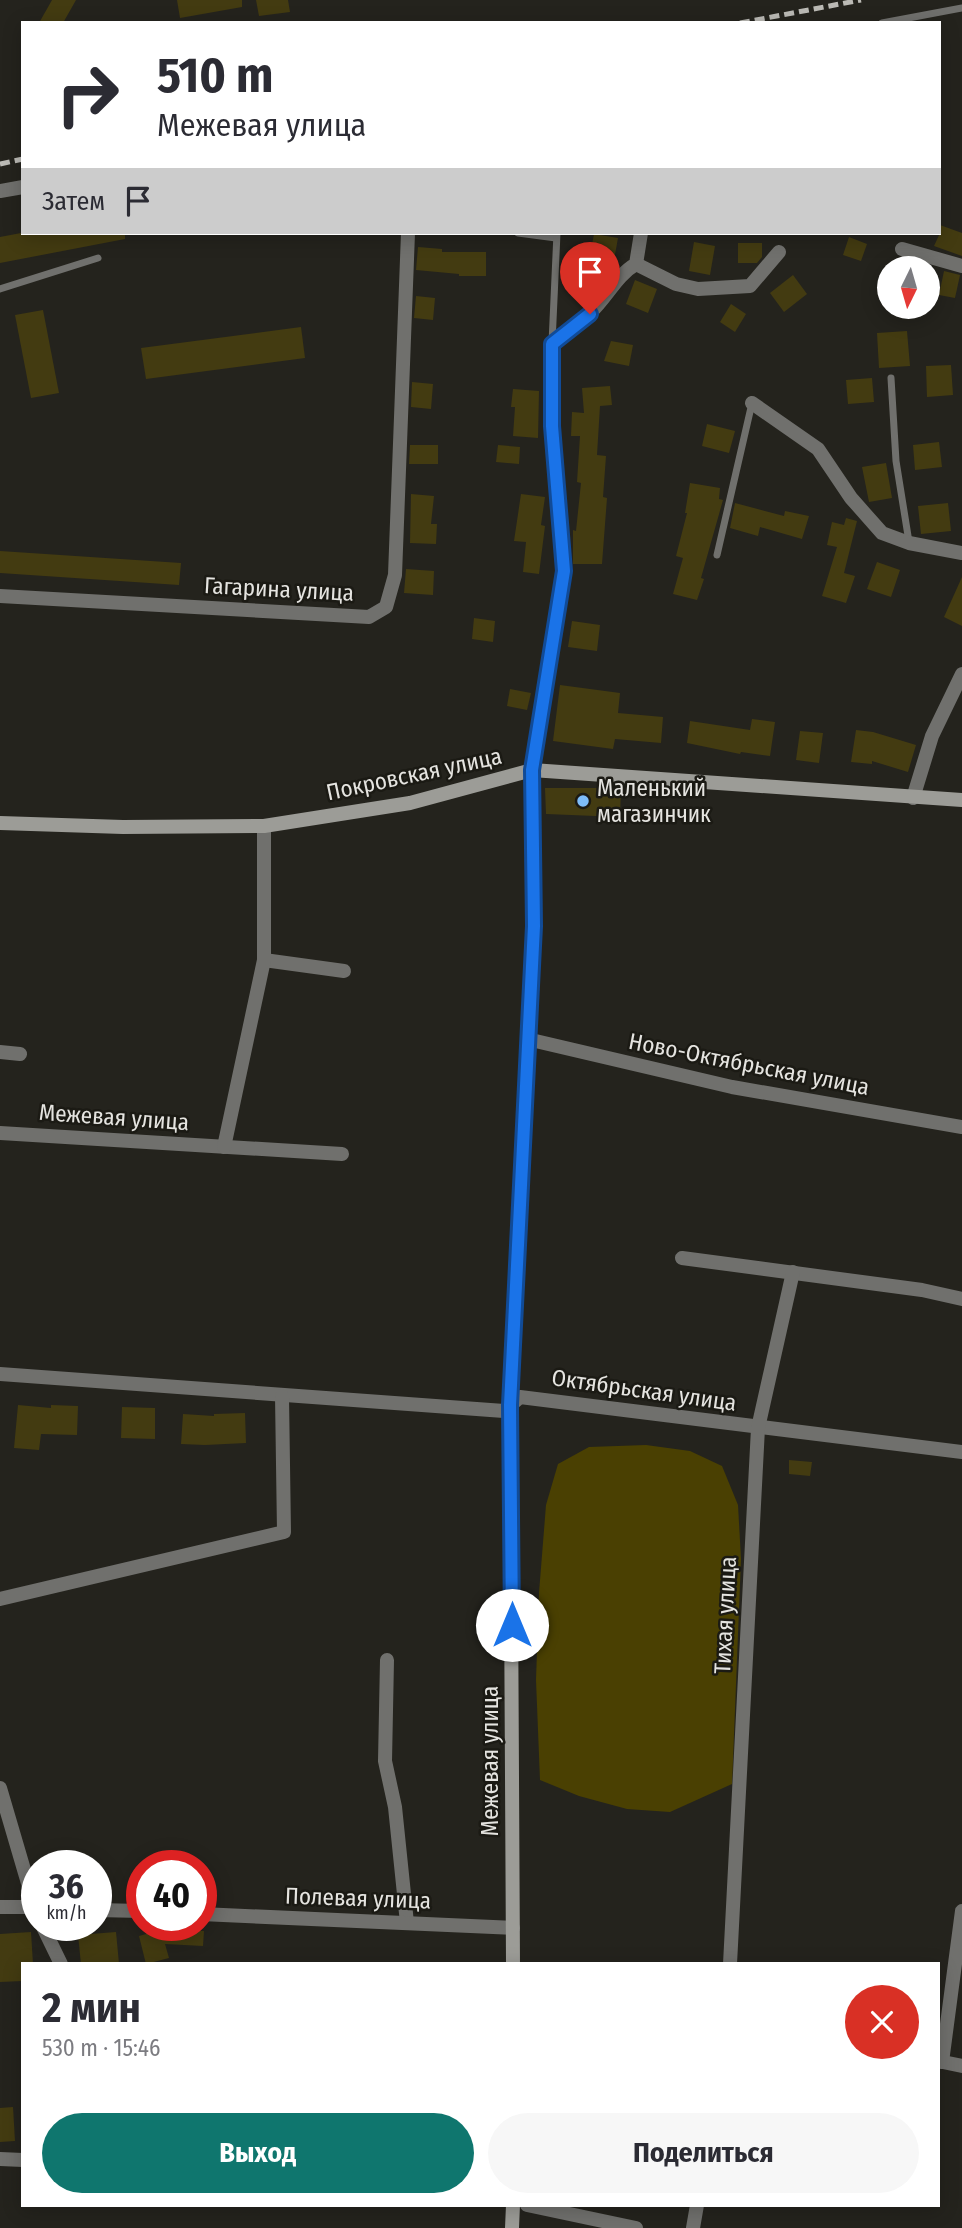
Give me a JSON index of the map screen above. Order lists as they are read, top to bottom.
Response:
{
  "streets": {
    "street": [
      "Гагарина улица",
      "Покровская улица",
      "Ново-Октябрьская улица",
      "Межевая улица",
      "Октябрьская улица",
      "Тихая улица",
      "Полевая улица"
    ]
  },
  "crossings": [
    ["Покровская улица", "Межевая улица"],
    ["Ново-Октябрьская улица", "Межевая улица"],
    ["Межевая улица", "Октябрьская улица"],
    ["Межевая улица", "Полевая улица"],
    ["Октябрьская улица", "Тихая улица"]
  ],
  "places": ["Маленький магазинчик"],
  "north": "bottom",
  "page": {
    "turn": ["510 m", "Межевая улица"],
    "then": "Затем",
    "speed": "36 km/h",
    "limit": "40",
    "heading": ["2 мин", "530 m · 15:46"],
    "buttons": ["Выход", "Поделиться"]
  }
}
